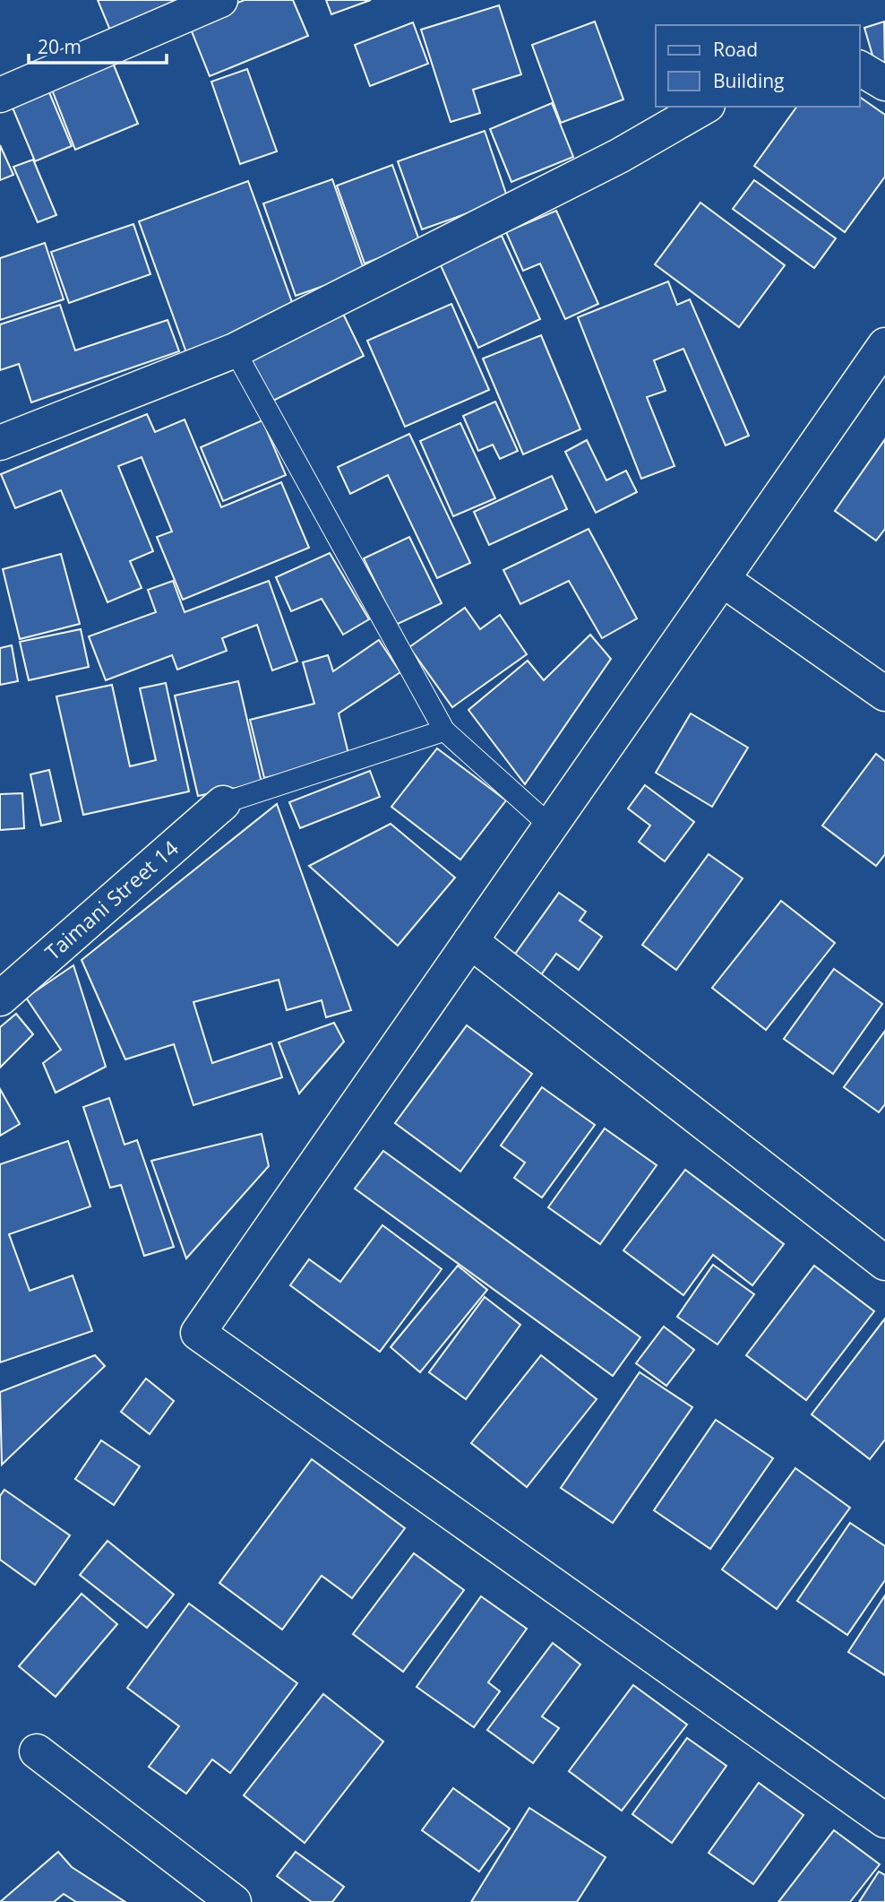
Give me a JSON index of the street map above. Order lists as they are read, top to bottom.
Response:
{
  "streets": {
    "street": ["Taimani Street 14"]
  },
  "legend": ["Road", "Building"],
  "scale_bar": "20 m"
}
